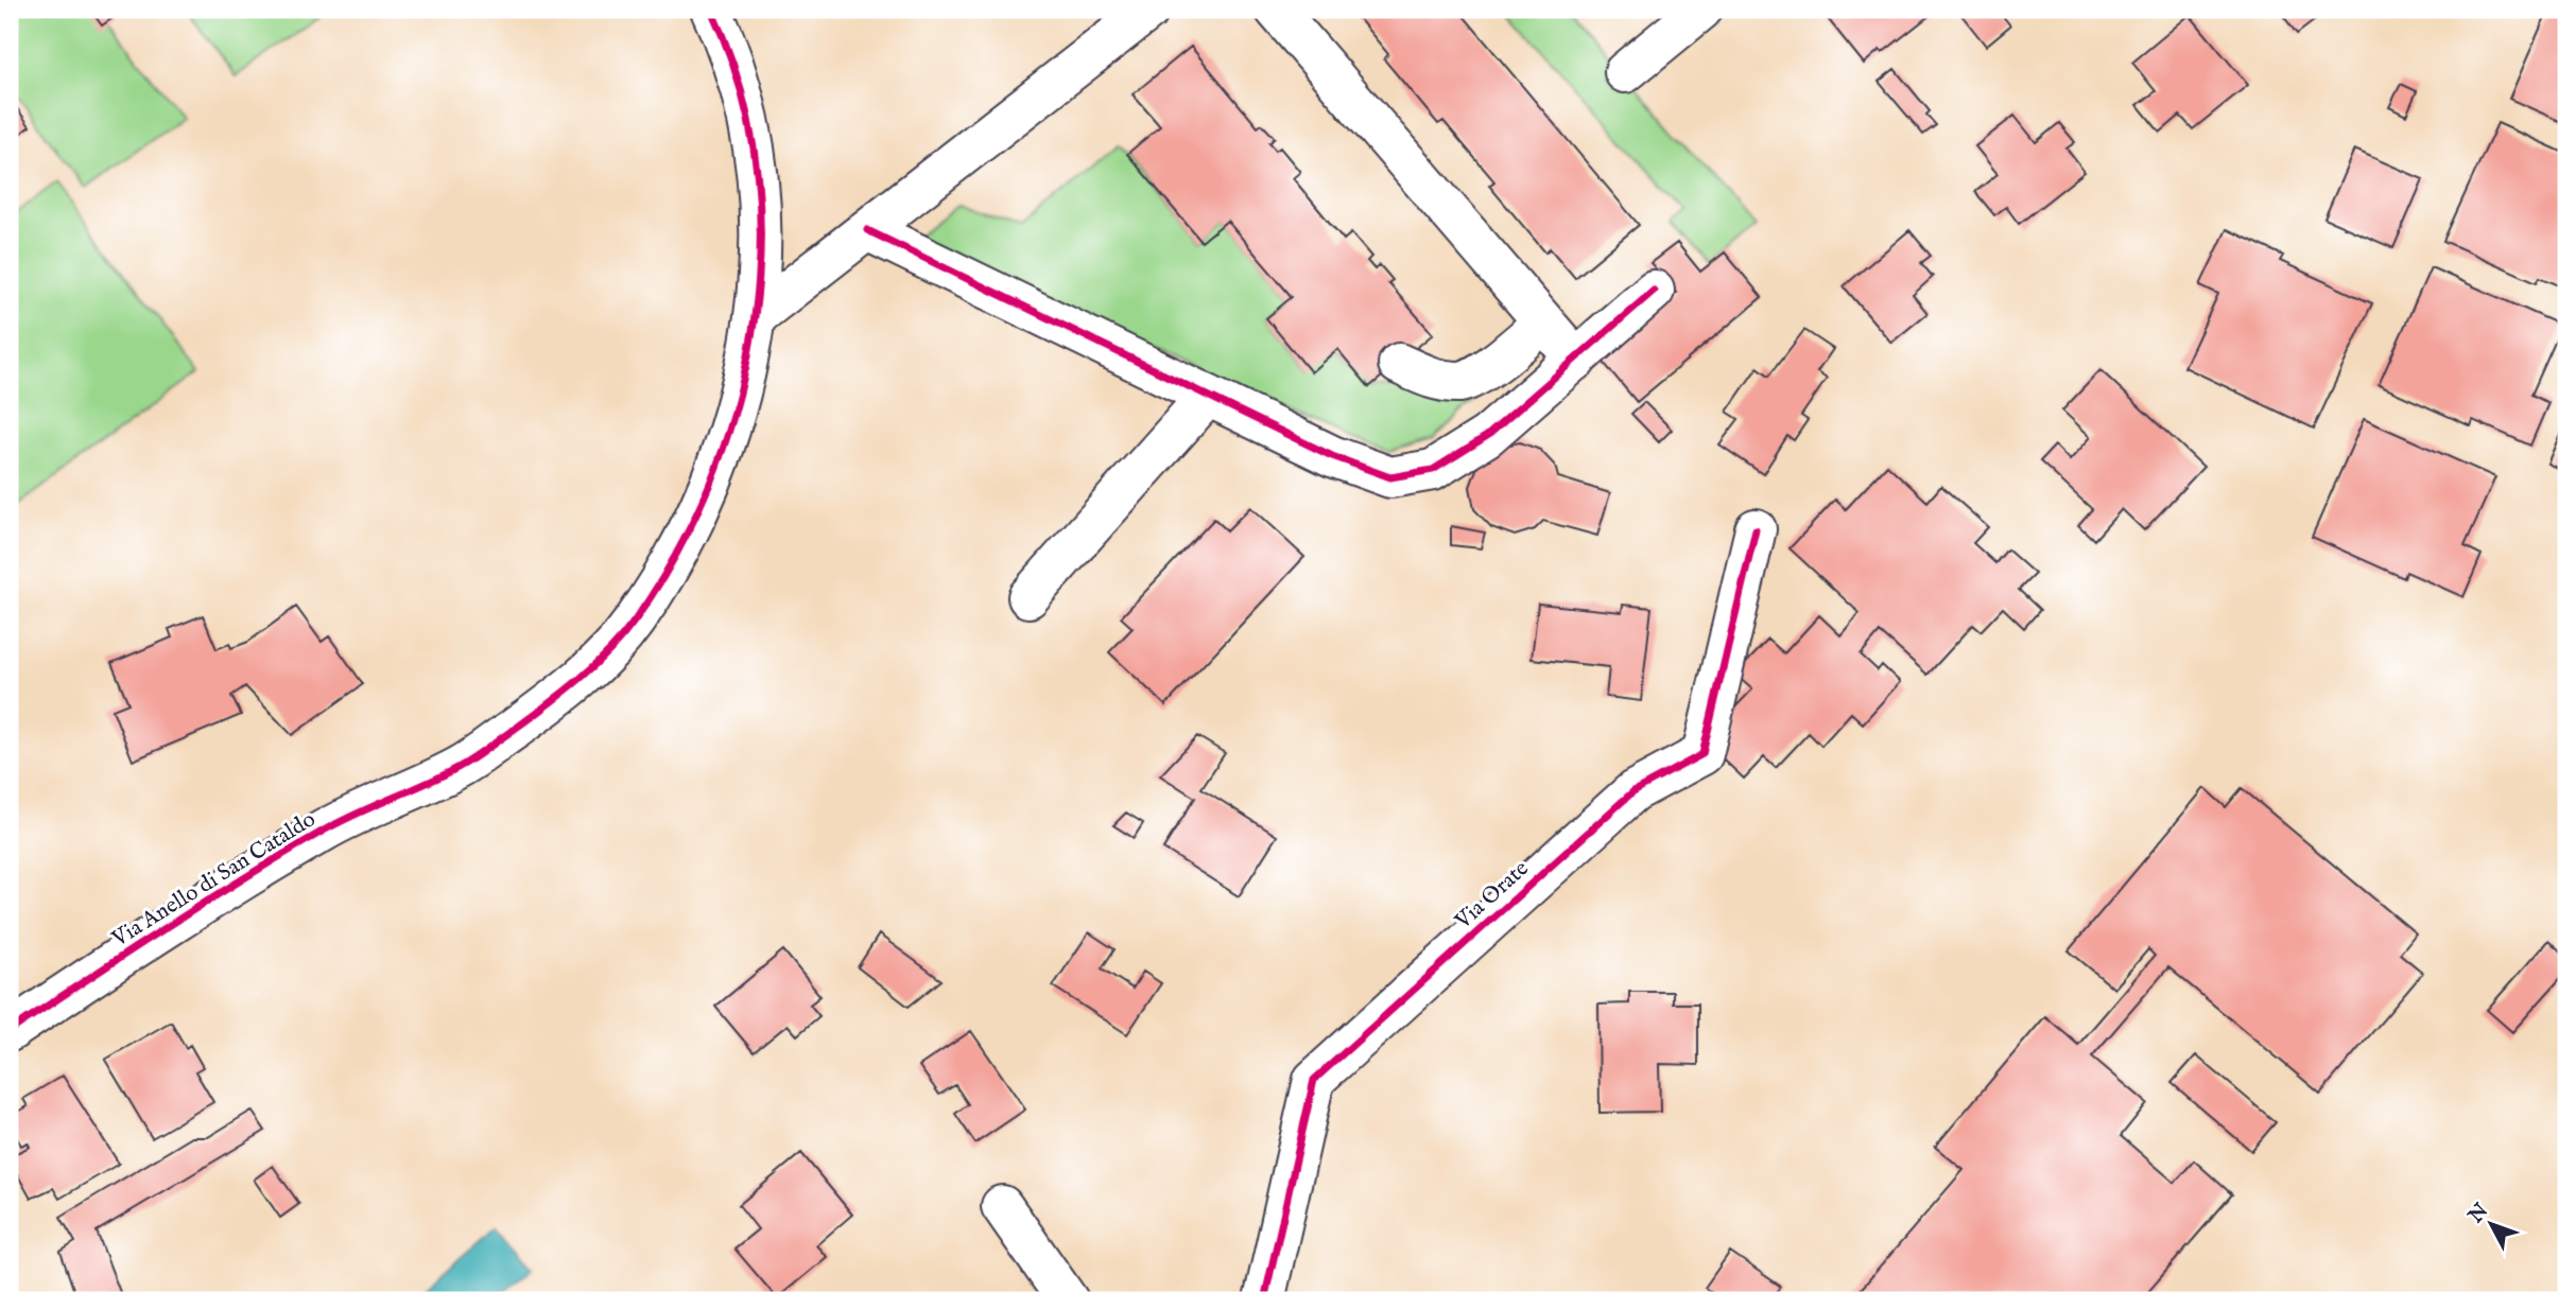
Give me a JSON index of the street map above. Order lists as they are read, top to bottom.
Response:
{
  "streets": {
    "street": ["Via Anello di San Cataldo", "Via Orate"]
  },
  "north": "top left"
}
